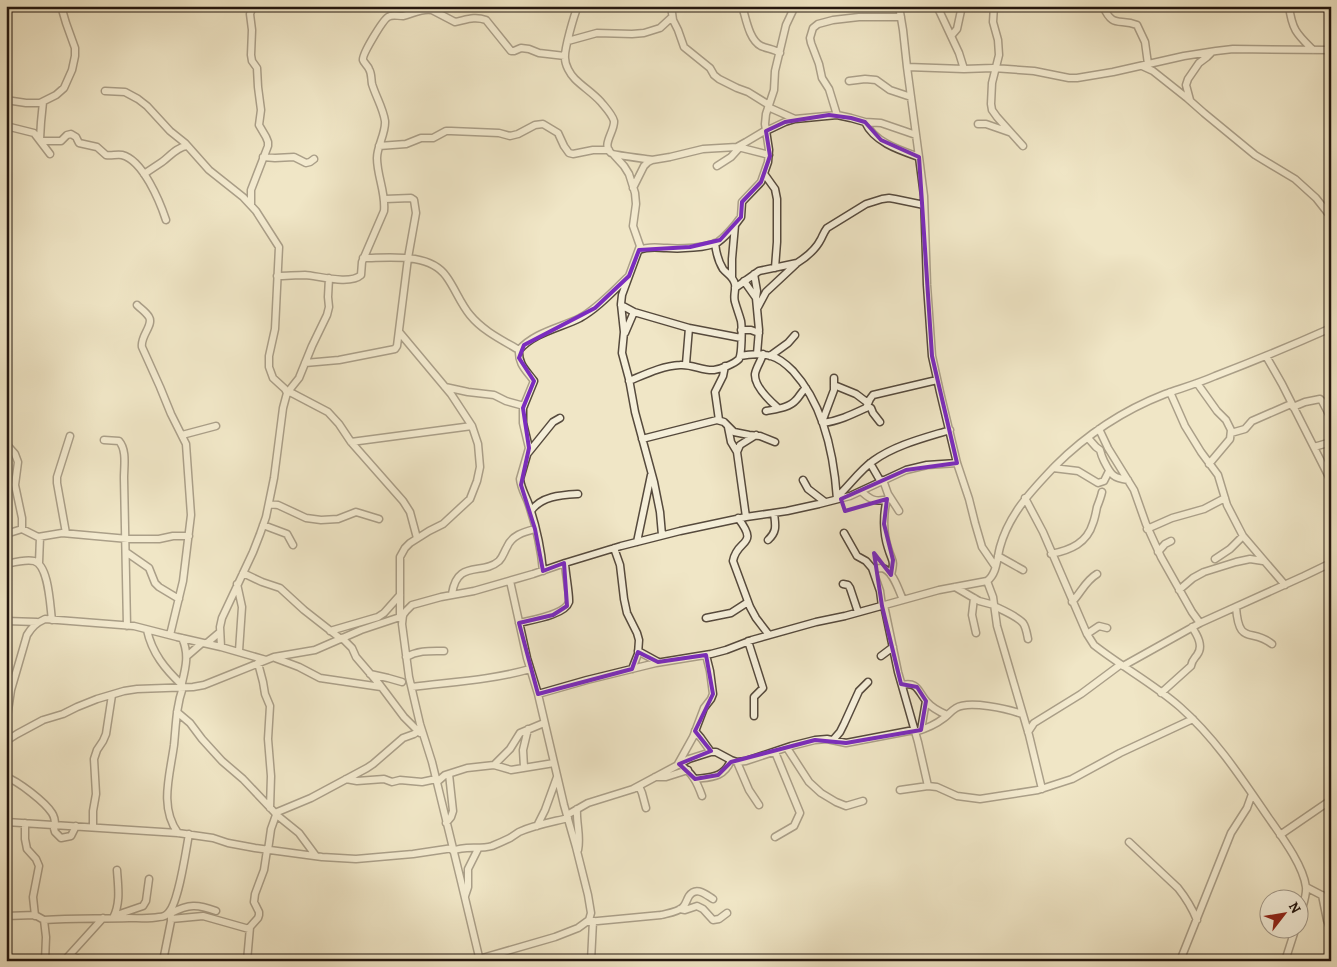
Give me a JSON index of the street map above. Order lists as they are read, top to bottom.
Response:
{
  "north": "top right"
}
